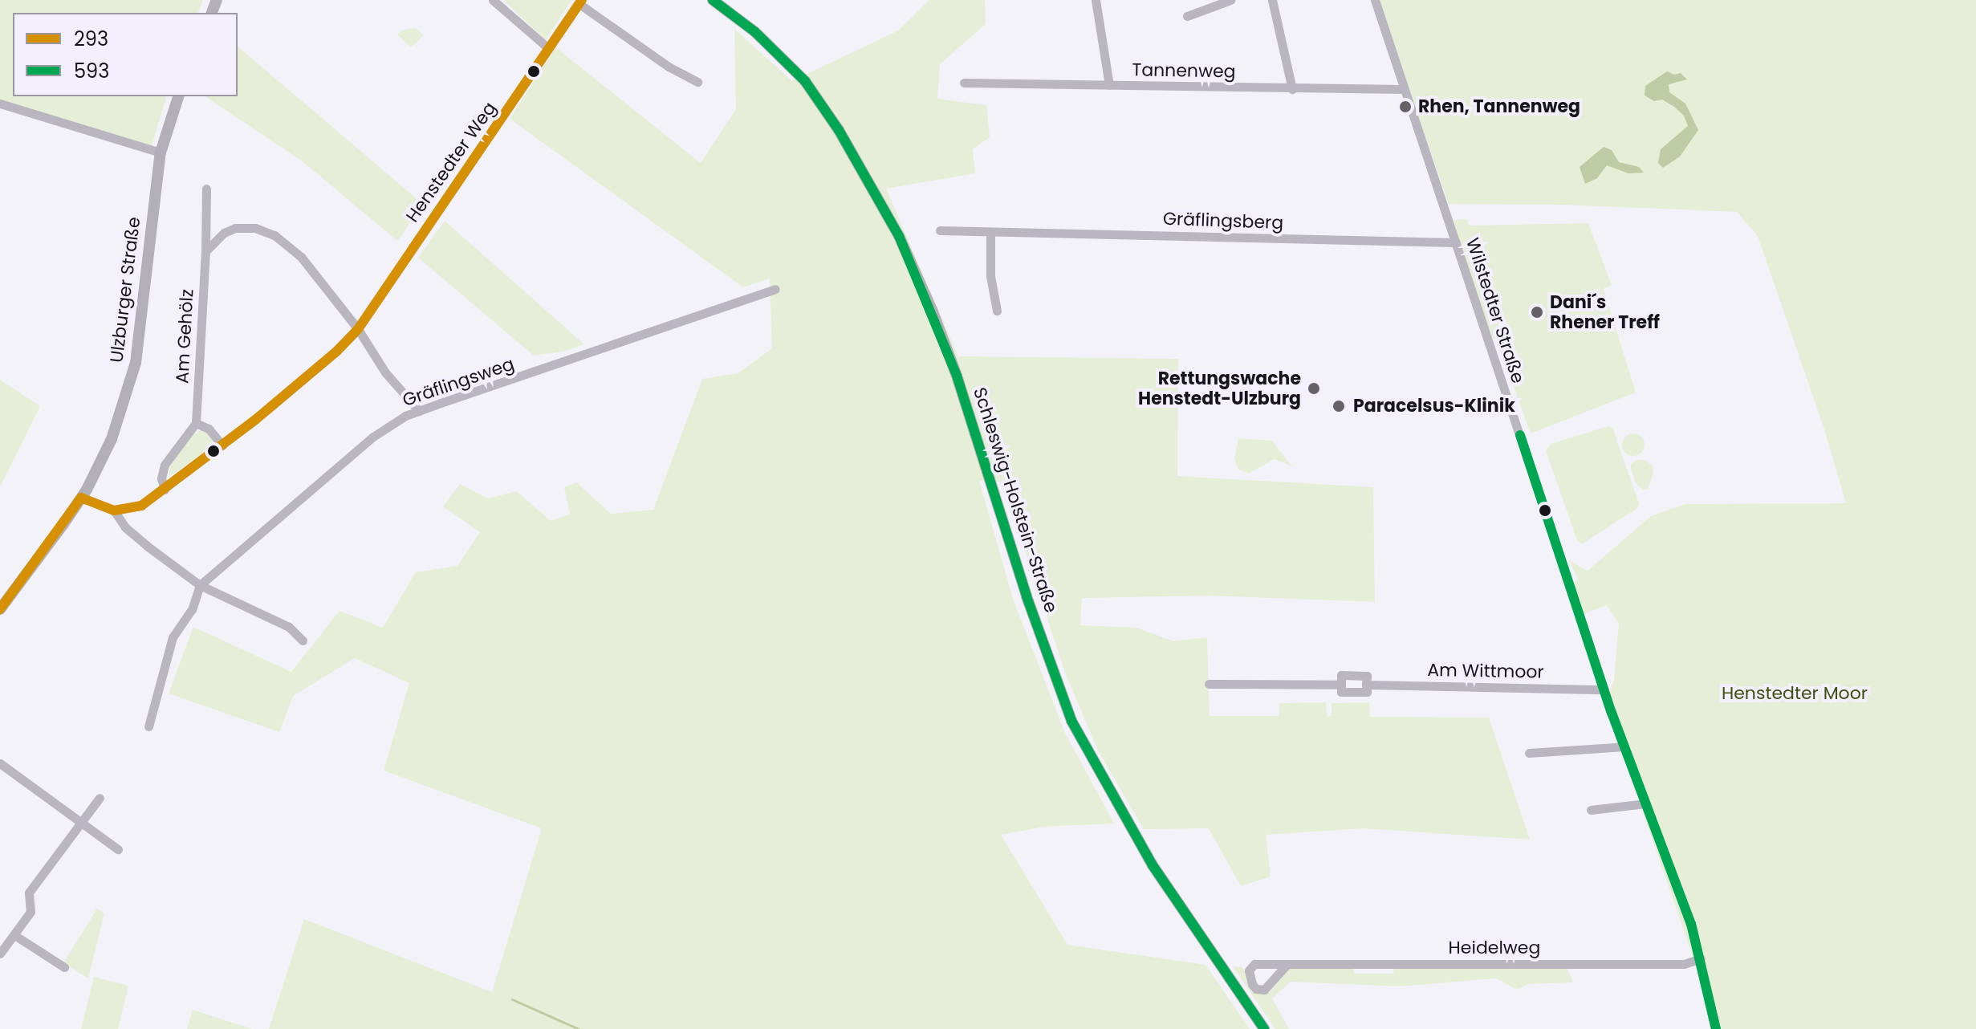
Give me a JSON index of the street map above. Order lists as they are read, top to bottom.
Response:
{
  "streets": {
    "main road": ["Ulzburger Straße", "Schleswig-Holstein-Straße"],
    "street": [
      "Tannenweg",
      "Henstedter Weg",
      "Gräflingsberg",
      "Wilstedter Straße",
      "Am Gehölz",
      "Gräflingsweg",
      "Am Wittmoor",
      "Heidelweg"
    ]
  },
  "crossings": [
    ["Tannenweg", "Wilstedter Straße"],
    ["Gräflingsberg", "Wilstedter Straße"],
    ["Wilstedter Straße", "Am Wittmoor"],
    ["Wilstedter Straße", "Heidelweg"]
  ],
  "parks": ["Henstedter Moor"],
  "places": [
    "Rhen, Tannenweg",
    "Dani´s Rhener Treff",
    "Rettungswache Henstedt-Ulzburg",
    "Paracelsus-Klinik"
  ],
  "lines": ["transit line 293", "transit line 593"],
  "legend": ["293", "593"]
}
